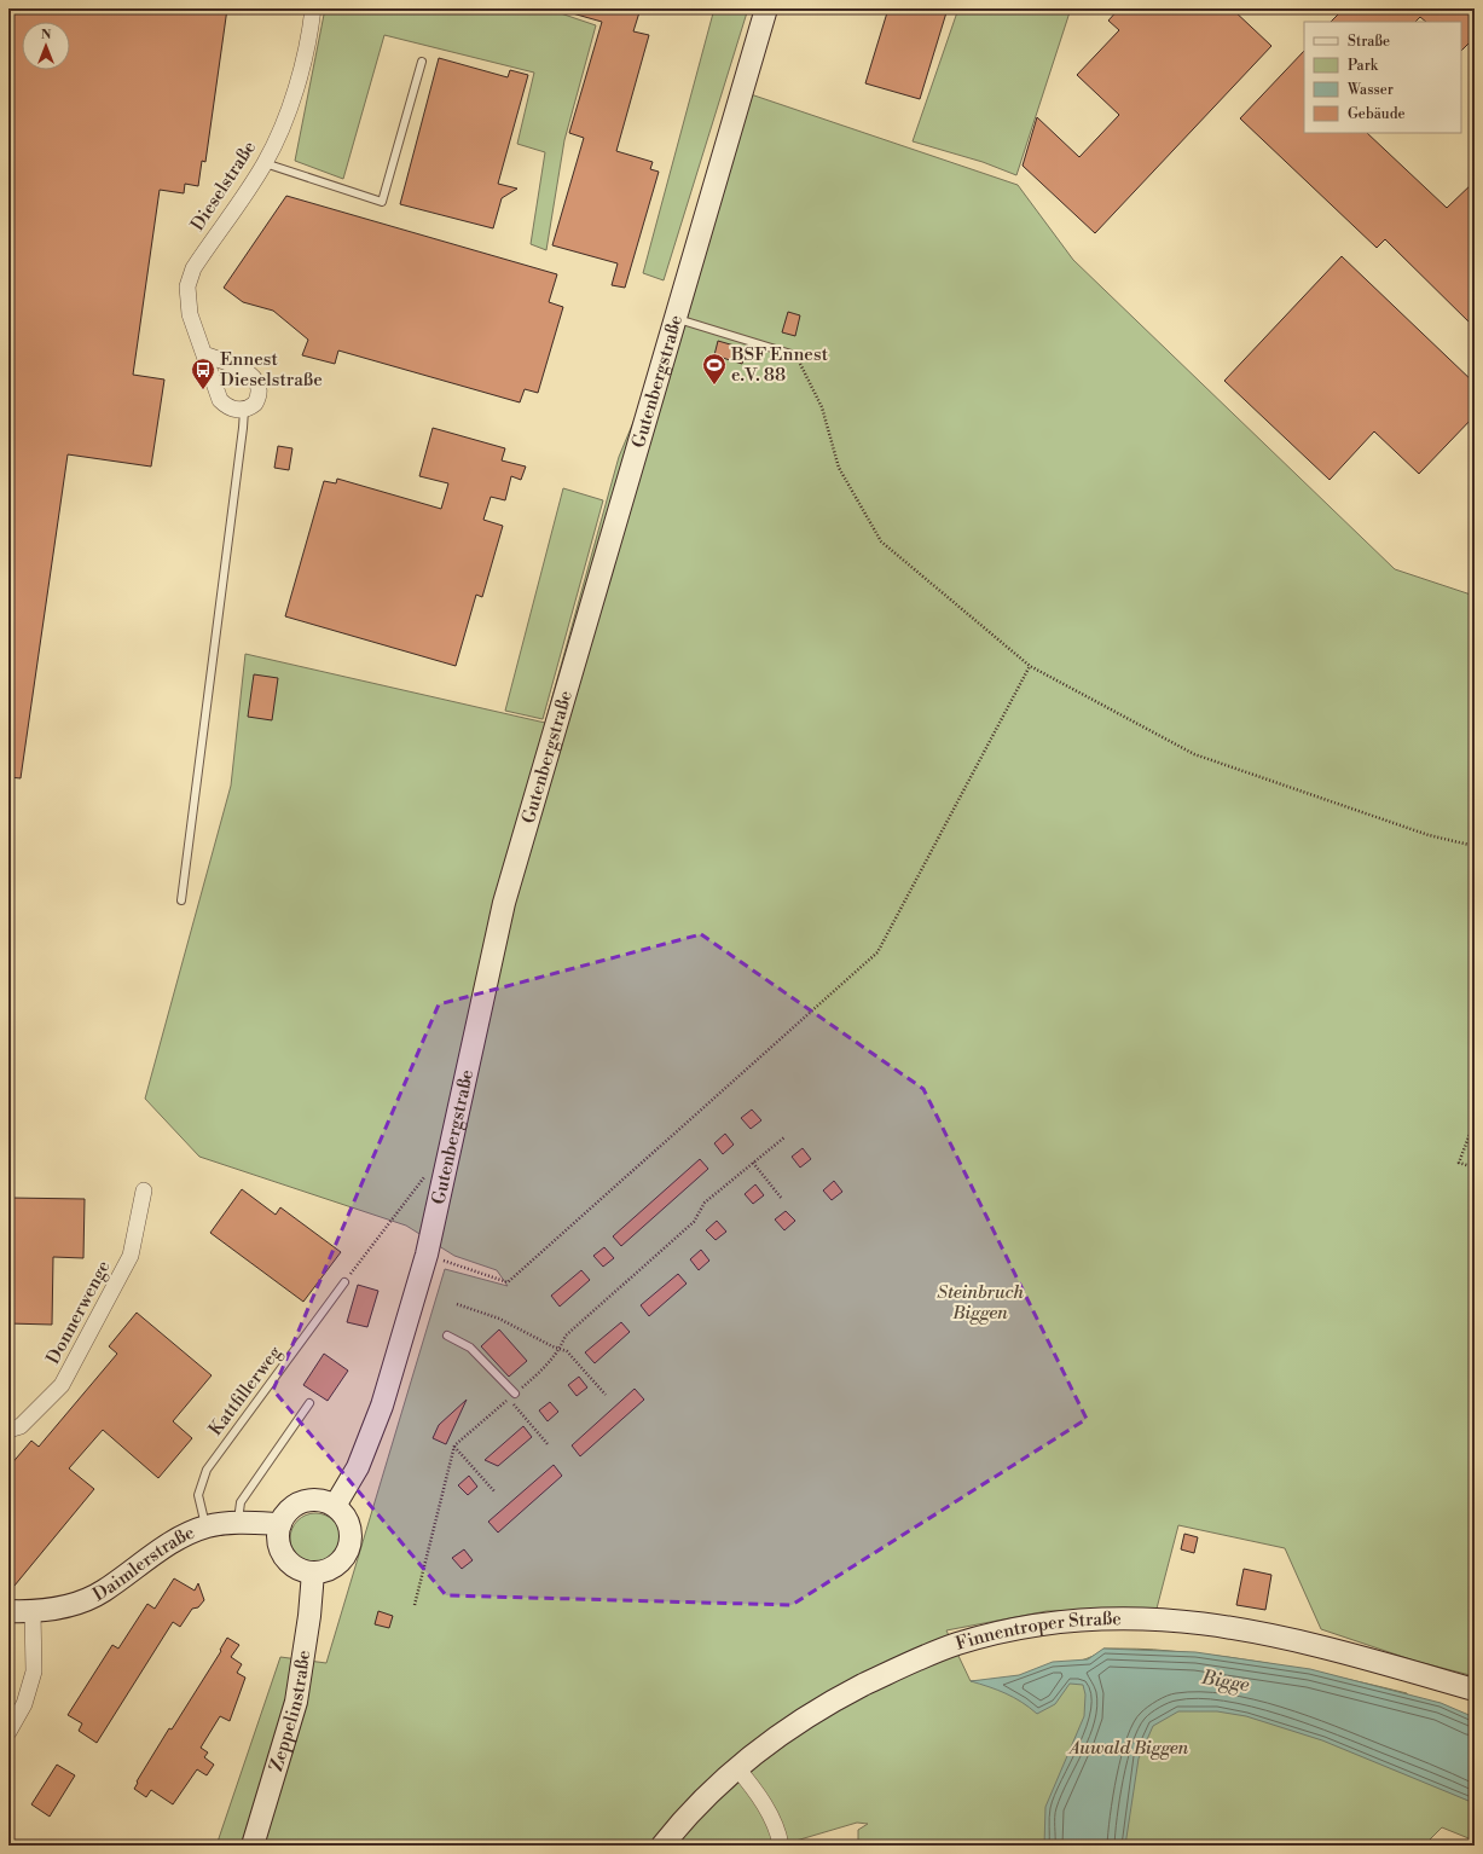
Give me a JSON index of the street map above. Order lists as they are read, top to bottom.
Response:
{
  "streets": {
    "main road": [
      "Gutenbergstraße",
      "Daimlerstraße",
      "Finnentroper Straße",
      "Zeppelinstraße"
    ],
    "street": ["Dieselstraße", "Donnerwenge"],
    "lane": ["Kattfillerweg"]
  },
  "crossings": [
    ["Gutenbergstraße", "Daimlerstraße"],
    ["Gutenbergstraße", "Zeppelinstraße"],
    ["Kattfillerweg", "Daimlerstraße"],
    ["Daimlerstraße", "Zeppelinstraße"]
  ],
  "water": ["Bigge"],
  "parks": ["Steinbruch Biggen", "Auwald Biggen"],
  "places": {
    "sports": ["BSF Ennest e.V. 88"],
    "bus stop": ["Ennest Dieselstraße"]
  },
  "legend": [
    "Straße",
    "Park",
    "Wasser",
    "Gebäude"
  ],
  "north": "top"
}
